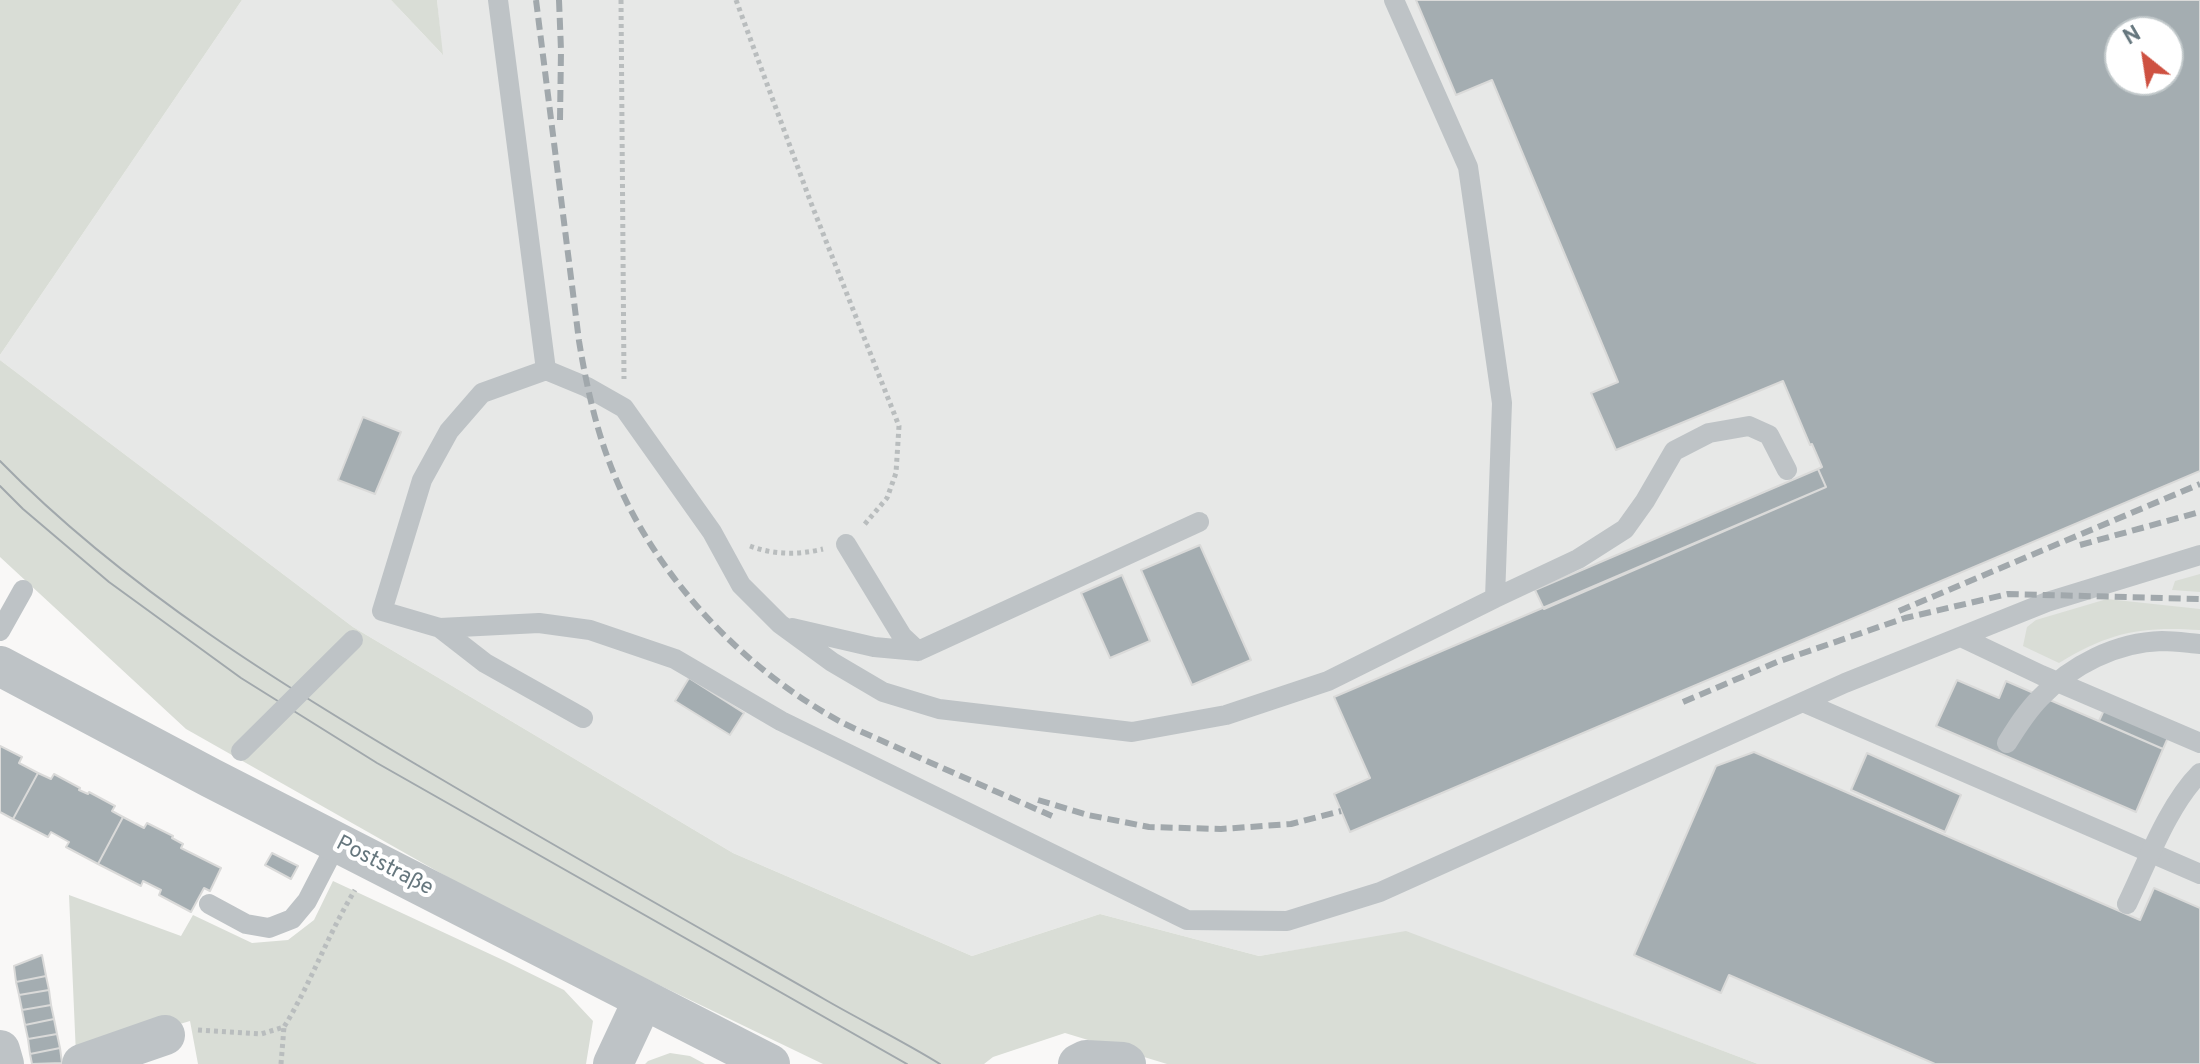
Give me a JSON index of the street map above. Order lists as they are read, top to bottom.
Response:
{
  "streets": {
    "street": ["Poststraße"]
  },
  "north": "top left"
}
